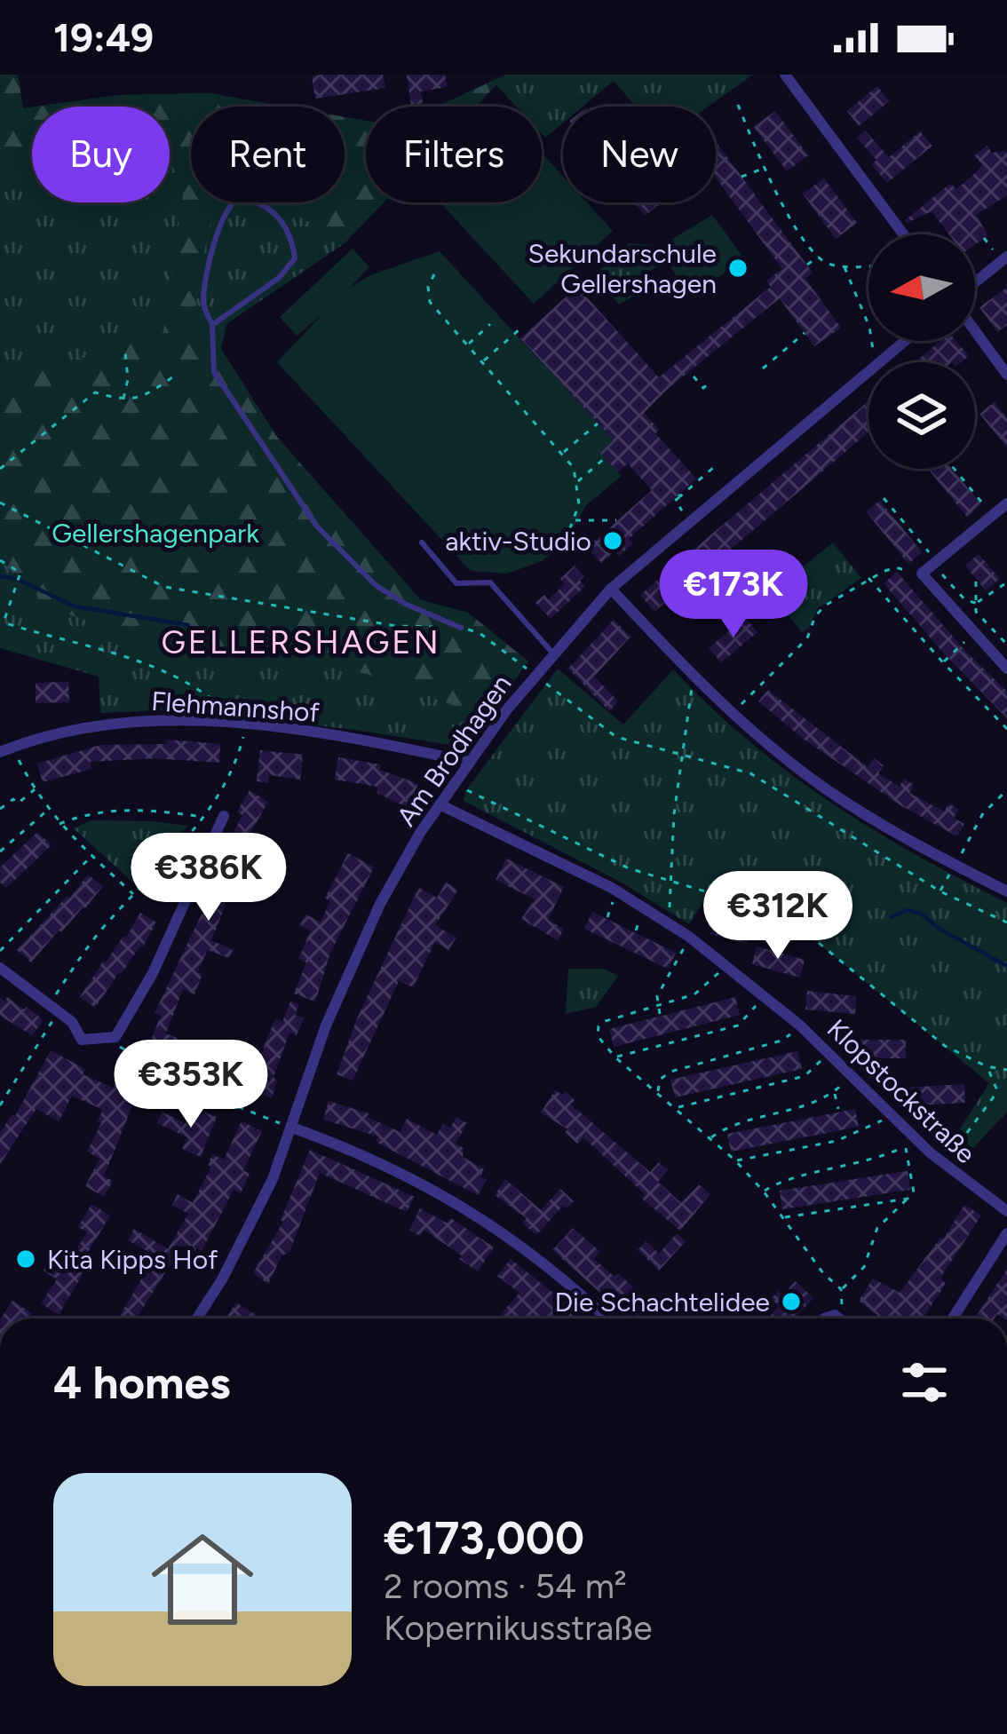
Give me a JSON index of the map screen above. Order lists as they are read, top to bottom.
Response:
{
  "streets": {
    "street": ["Flehmannshof", "Am Brodhagen", "Klopstockstraße"]
  },
  "crossings": [
    ["Flehmannshof", "Am Brodhagen"],
    ["Am Brodhagen", "Klopstockstraße"]
  ],
  "districts": ["GELLERSHAGEN"],
  "parks": ["Gellershagenpark"],
  "places": [
    "Sekundarschule Gellershagen",
    "aktiv-Studio",
    "Kita Kipps Hof",
    "Die Schachtelidee"
  ],
  "north": "left",
  "page": {
    "status": "19:49",
    "chip": [
      "Buy",
      "Rent",
      "Filters",
      "New"
    ],
    "price": [
      "€173K",
      "€386K",
      "€312K",
      "€353K"
    ],
    "heading": "4 homes",
    "list": [
      {
        "name": "€173,000",
        "note": "2 rooms · 54 m² · Kopernikusstraße"
      }
    ]
  }
}
